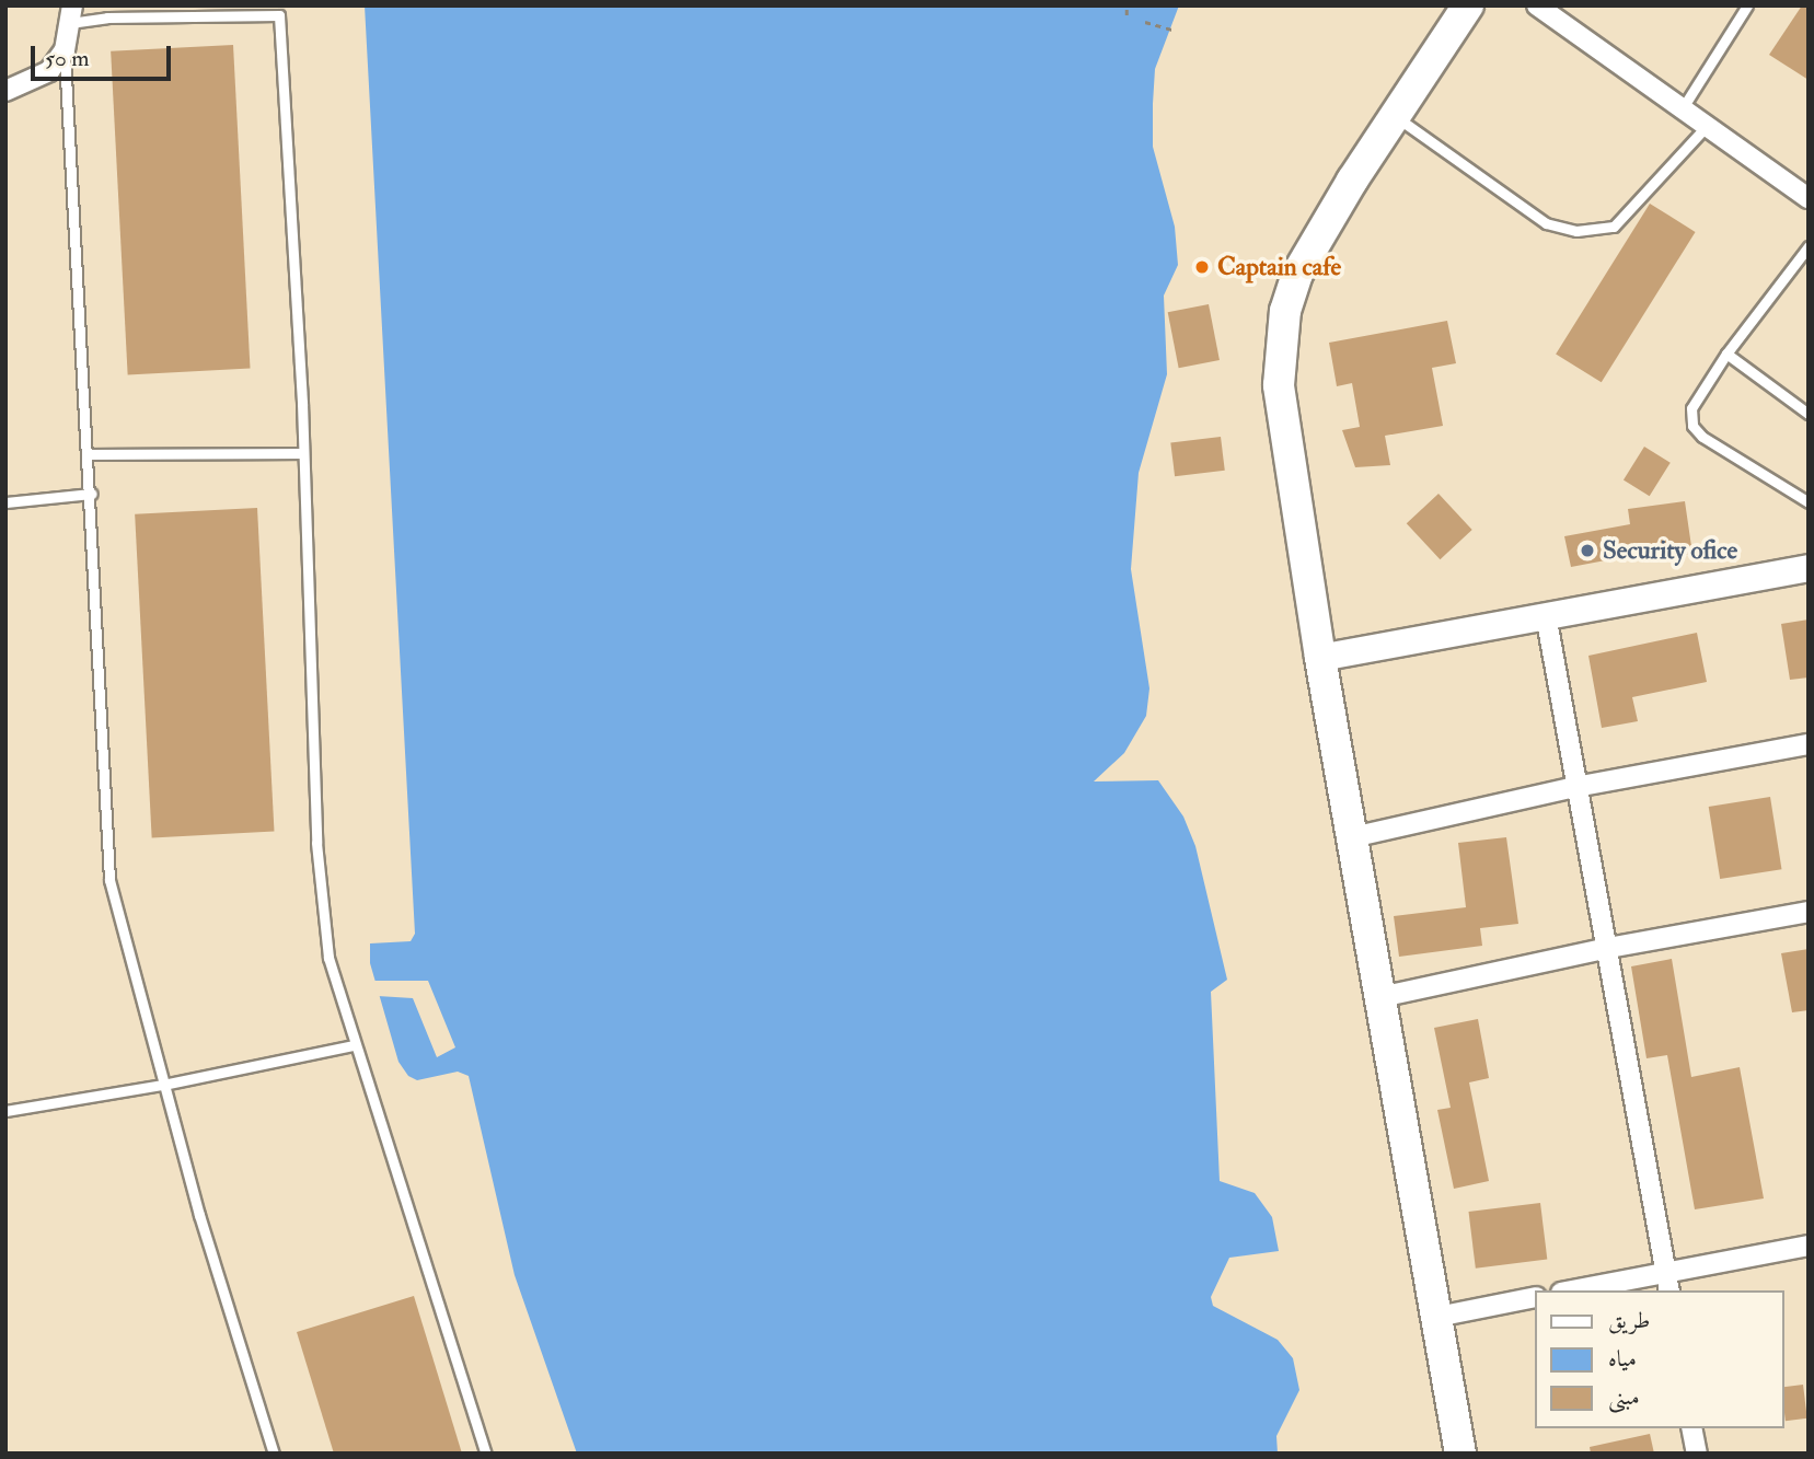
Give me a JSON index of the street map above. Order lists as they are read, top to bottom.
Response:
{
  "places": ["Captain cafe", "Security ofice"],
  "legend": ["طريق", "مياه", "مبنى"],
  "scale_bar": "50 m"
}
